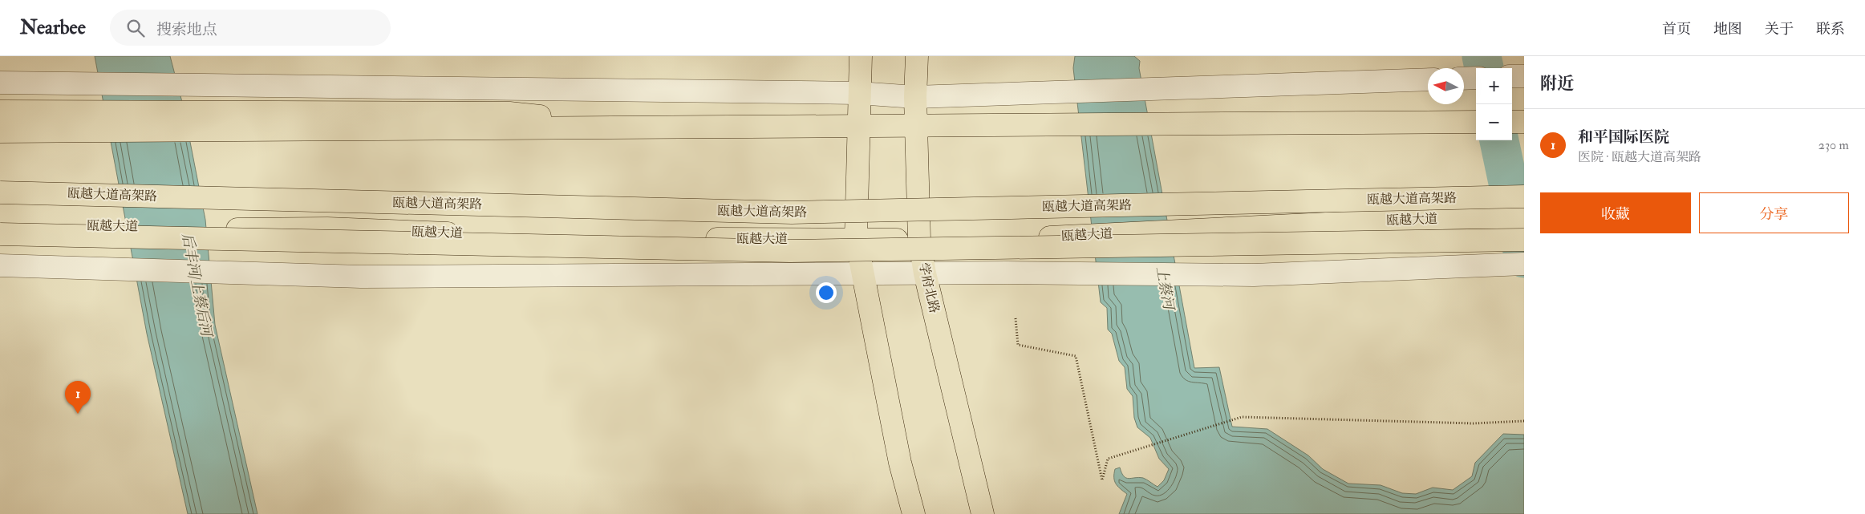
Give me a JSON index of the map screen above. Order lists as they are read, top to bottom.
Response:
{
  "streets": {
    "main road": ["瓯越大道高架路", "瓯越大道", "学府北路"]
  },
  "crossings": [
    ["瓯越大道", "学府北路"]
  ],
  "water": ["后丰河/上蔡后河", "上蔡河"],
  "north": "left",
  "page": {
    "header": "Nearbee",
    "search": "搜索地点",
    "nav": [
      "首页",
      "地图",
      "关于",
      "联系"
    ],
    "heading": "附近",
    "map_buttons": ["+", "−"],
    "list": [
      {
        "mark": "1",
        "name": "和平国际医院",
        "note": "医院 · 瓯越大道高架路",
        "value": "230 m"
      }
    ],
    "buttons": ["收藏", "分享"],
    "pins": "1"
  }
}
